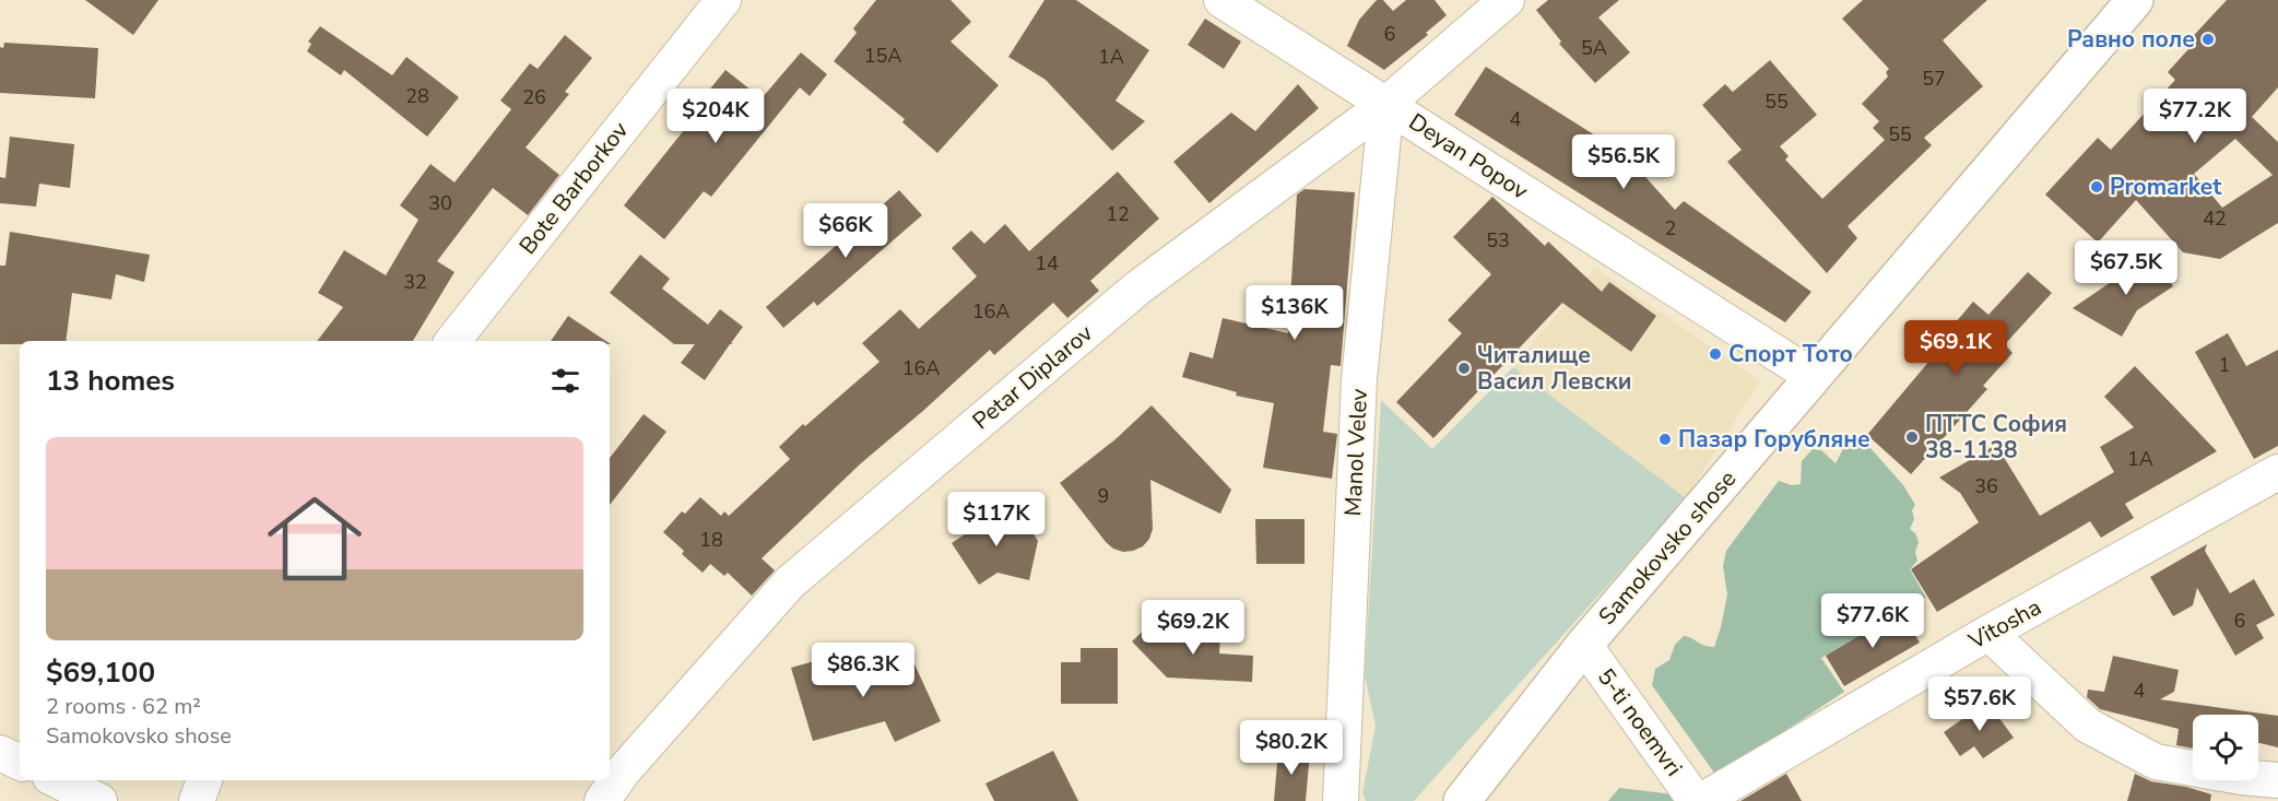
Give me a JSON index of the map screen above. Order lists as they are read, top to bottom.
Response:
{
  "streets": {
    "main road": ["Samokovsko shose"],
    "street": [
      "Deyan Popov",
      "Bote Barborkov",
      "Petar Diplarov",
      "Manol Velev",
      "Vitosha",
      "5-ti noemvri"
    ]
  },
  "crossings": [
    ["Deyan Popov", "Petar Diplarov"],
    ["Deyan Popov", "Manol Velev"],
    ["Deyan Popov", "Samokovsko shose"],
    ["Petar Diplarov", "Manol Velev"],
    ["Samokovsko shose", "5-ti noemvri"]
  ],
  "places": [
    "Равно поле",
    "Promarket",
    "Спорт Тото",
    "Читалище Васил Левски",
    "ПТТС София 38-1138",
    "Пазар Горубляне"
  ],
  "house_numbers": [
    "6",
    "5А",
    "15А",
    "1А",
    "57",
    "28",
    "26",
    "55",
    "4",
    "55",
    "30",
    "12",
    "42",
    "2",
    "53",
    "14",
    "32",
    "16А",
    "1",
    "16А",
    "1А",
    "36",
    "9",
    "18",
    "6",
    "4"
  ],
  "page": {
    "price": [
      "$204K",
      "$77.2K",
      "$56.5K",
      "$66K",
      "$67.5K",
      "$136K",
      "$69.1K",
      "$117K",
      "$77.6K",
      "$69.2K",
      "$86.3K",
      "$57.6K",
      "$80.2K"
    ],
    "heading": "13 homes",
    "list": [
      {
        "name": "$69,100",
        "note": "2 rooms · 62 m² · Samokovsko shose"
      }
    ]
  }
}
